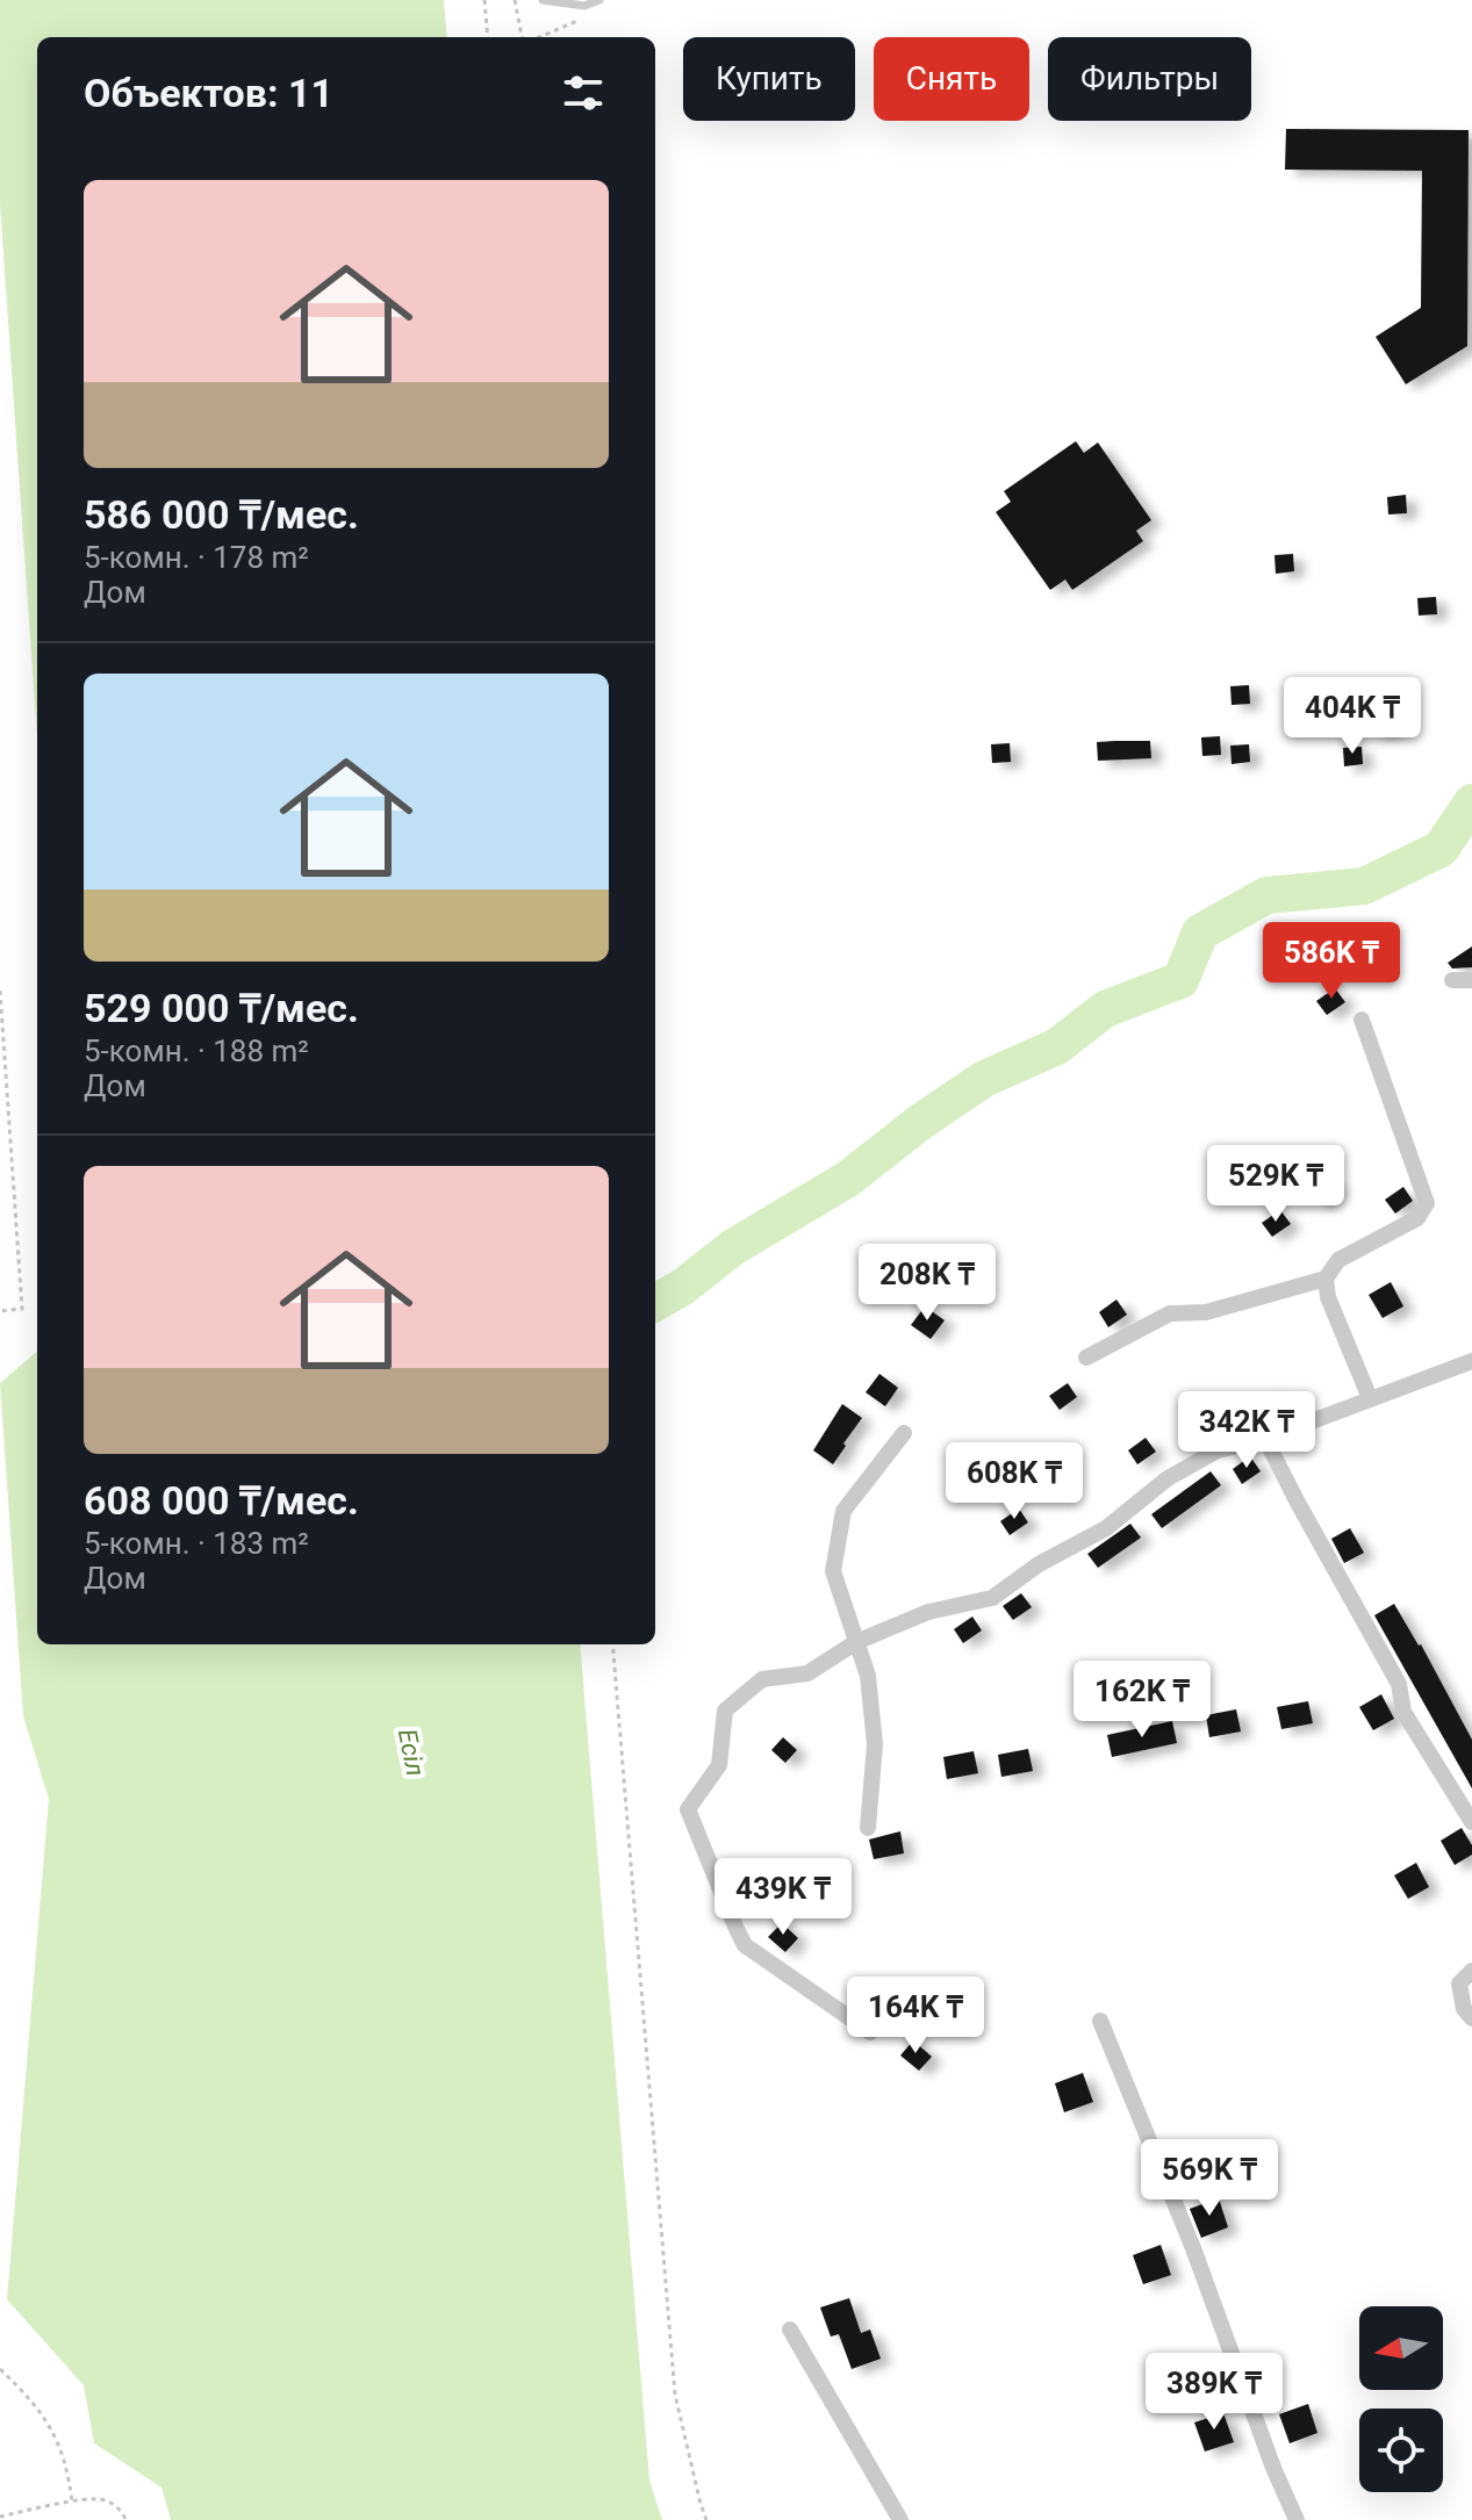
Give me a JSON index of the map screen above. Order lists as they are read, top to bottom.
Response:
{
  "water": ["Есіл"],
  "north": "left",
  "page": {
    "chip": ["Купить", "Снять", "Фильтры"],
    "heading": "Объектов: 11",
    "list": [
      {
        "name": "586 000 ₸/мес.",
        "note": "5-комн. · 178 m² · Дом"
      },
      {
        "name": "529 000 ₸/мес.",
        "note": "5-комн. · 188 m² · Дом"
      },
      {
        "name": "608 000 ₸/мес.",
        "note": "5-комн. · 183 m² · Дом"
      }
    ],
    "price": [
      "404K ₸",
      "586K ₸",
      "529K ₸",
      "208K ₸",
      "342K ₸",
      "608K ₸",
      "162K ₸",
      "439K ₸",
      "164K ₸",
      "569K ₸",
      "389K ₸"
    ]
  }
}
